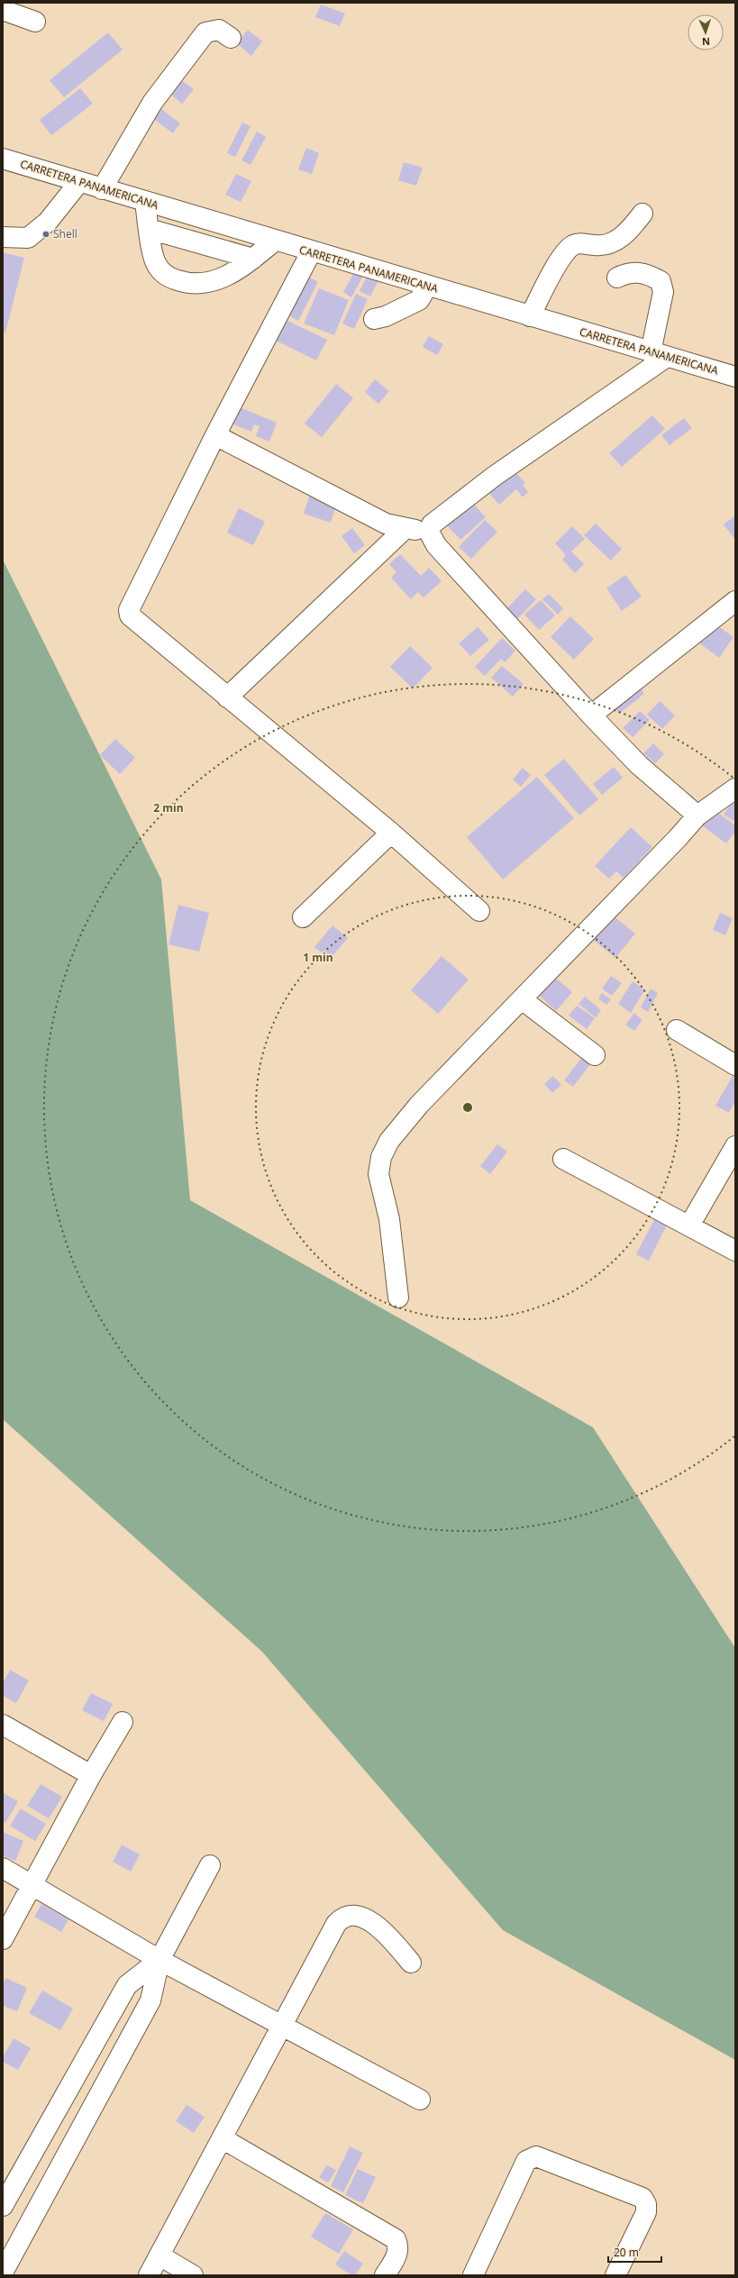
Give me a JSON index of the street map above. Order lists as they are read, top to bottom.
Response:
{
  "streets": {
    "main road": ["CARRETERA PANAMERICANA"]
  },
  "places": ["Shell"],
  "scale_bar": "20 m",
  "north": "bottom",
  "rings": ["2 min", "1 min"]
}
